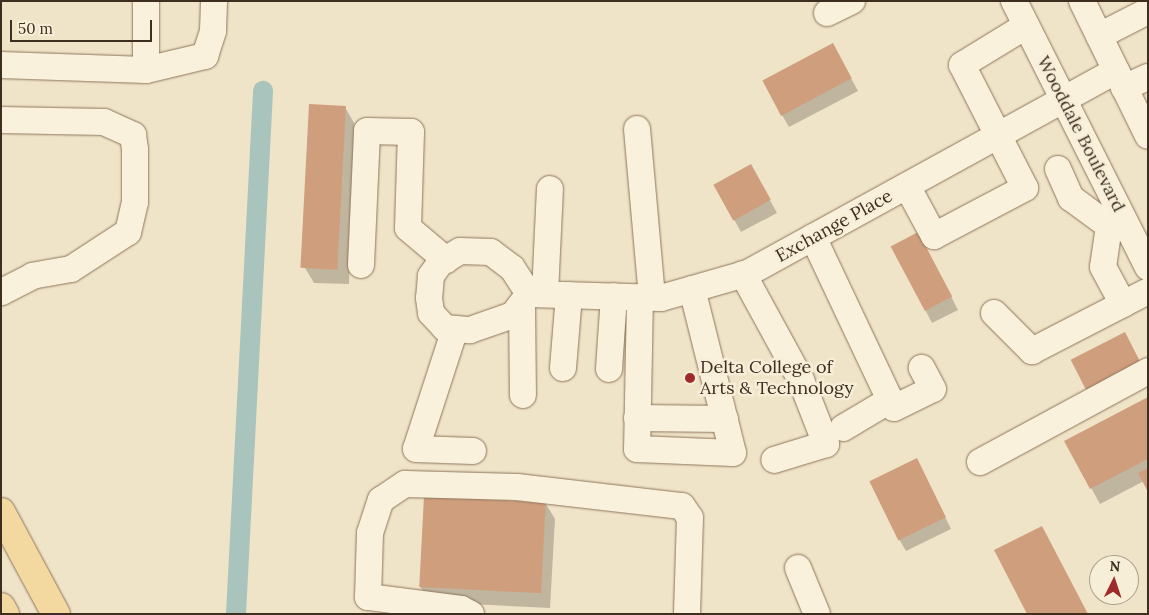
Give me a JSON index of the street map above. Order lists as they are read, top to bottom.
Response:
{
  "streets": {
    "street": ["Wooddale Boulevard", "Exchange Place"]
  },
  "crossings": [
    ["Wooddale Boulevard", "Exchange Place"]
  ],
  "places": ["Delta College of Arts & Technology"],
  "scale_bar": "50 m",
  "north": "top"
}
